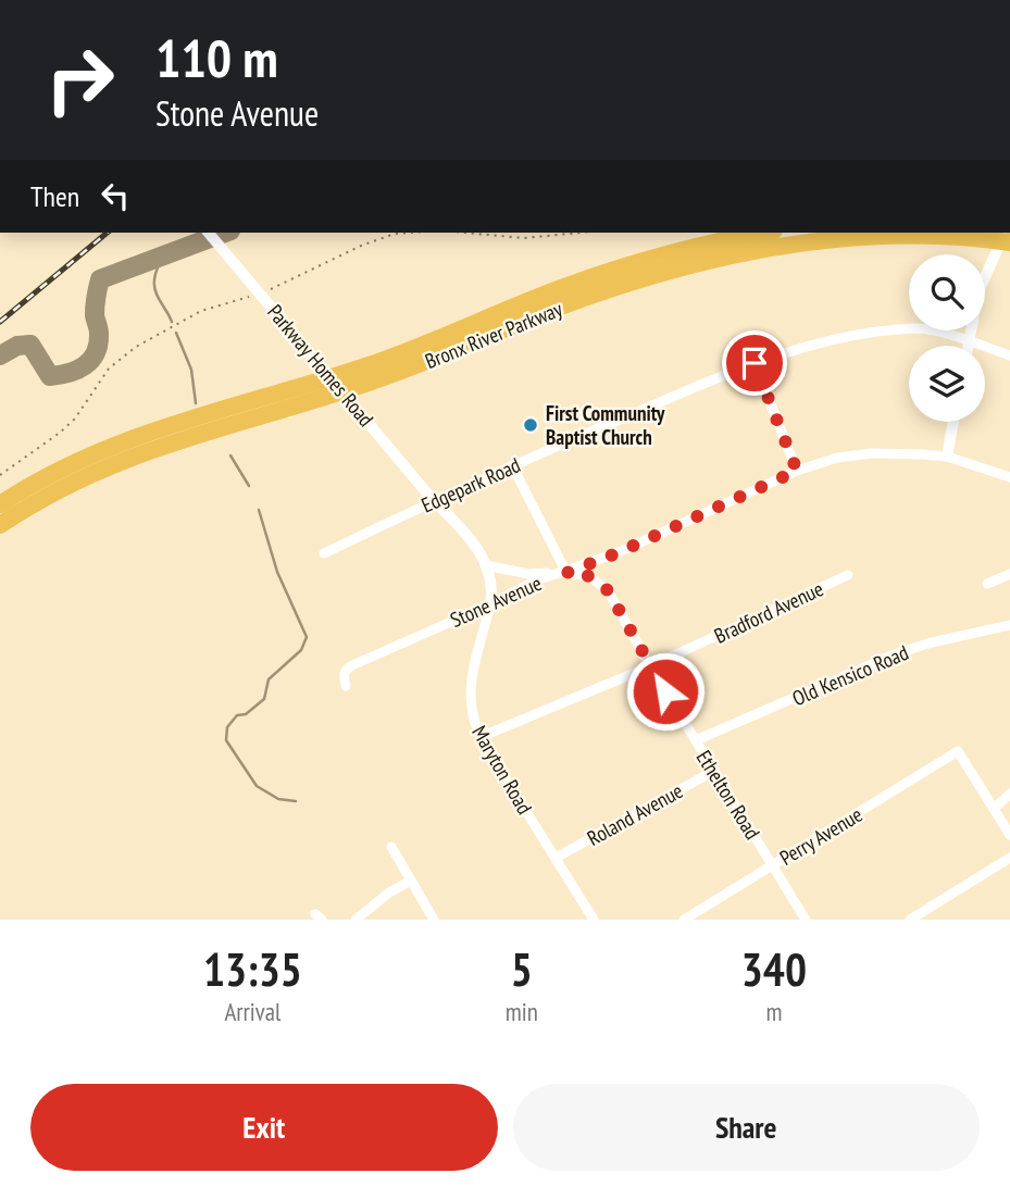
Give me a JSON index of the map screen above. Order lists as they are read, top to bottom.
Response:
{
  "streets": {
    "highway": ["Bronx River Parkway"],
    "street": [
      "Parkway Homes Road",
      "Edgepark Road",
      "Stone Avenue",
      "Bradford Avenue",
      "Old Kensico Road",
      "Maryton Road",
      "Ethelton Road",
      "Roland Avenue",
      "Perry Avenue"
    ]
  },
  "crossings": [
    ["Bronx River Parkway", "Parkway Homes Road"],
    ["Parkway Homes Road", "Edgepark Road"],
    ["Stone Avenue", "Maryton Road"],
    ["Stone Avenue", "Ethelton Road"],
    ["Bradford Avenue", "Maryton Road"],
    ["Bradford Avenue", "Ethelton Road"],
    ["Old Kensico Road", "Ethelton Road"],
    ["Maryton Road", "Roland Avenue"],
    ["Ethelton Road", "Roland Avenue"],
    ["Ethelton Road", "Perry Avenue"]
  ],
  "places": ["First Community Baptist Church"],
  "page": {
    "turn": ["110 m", "Stone Avenue"],
    "then": "Then",
    "eta": [
      "13:35",
      "Arrival",
      "5",
      "min",
      "340",
      "m"
    ],
    "buttons": ["Exit", "Share"]
  }
}
